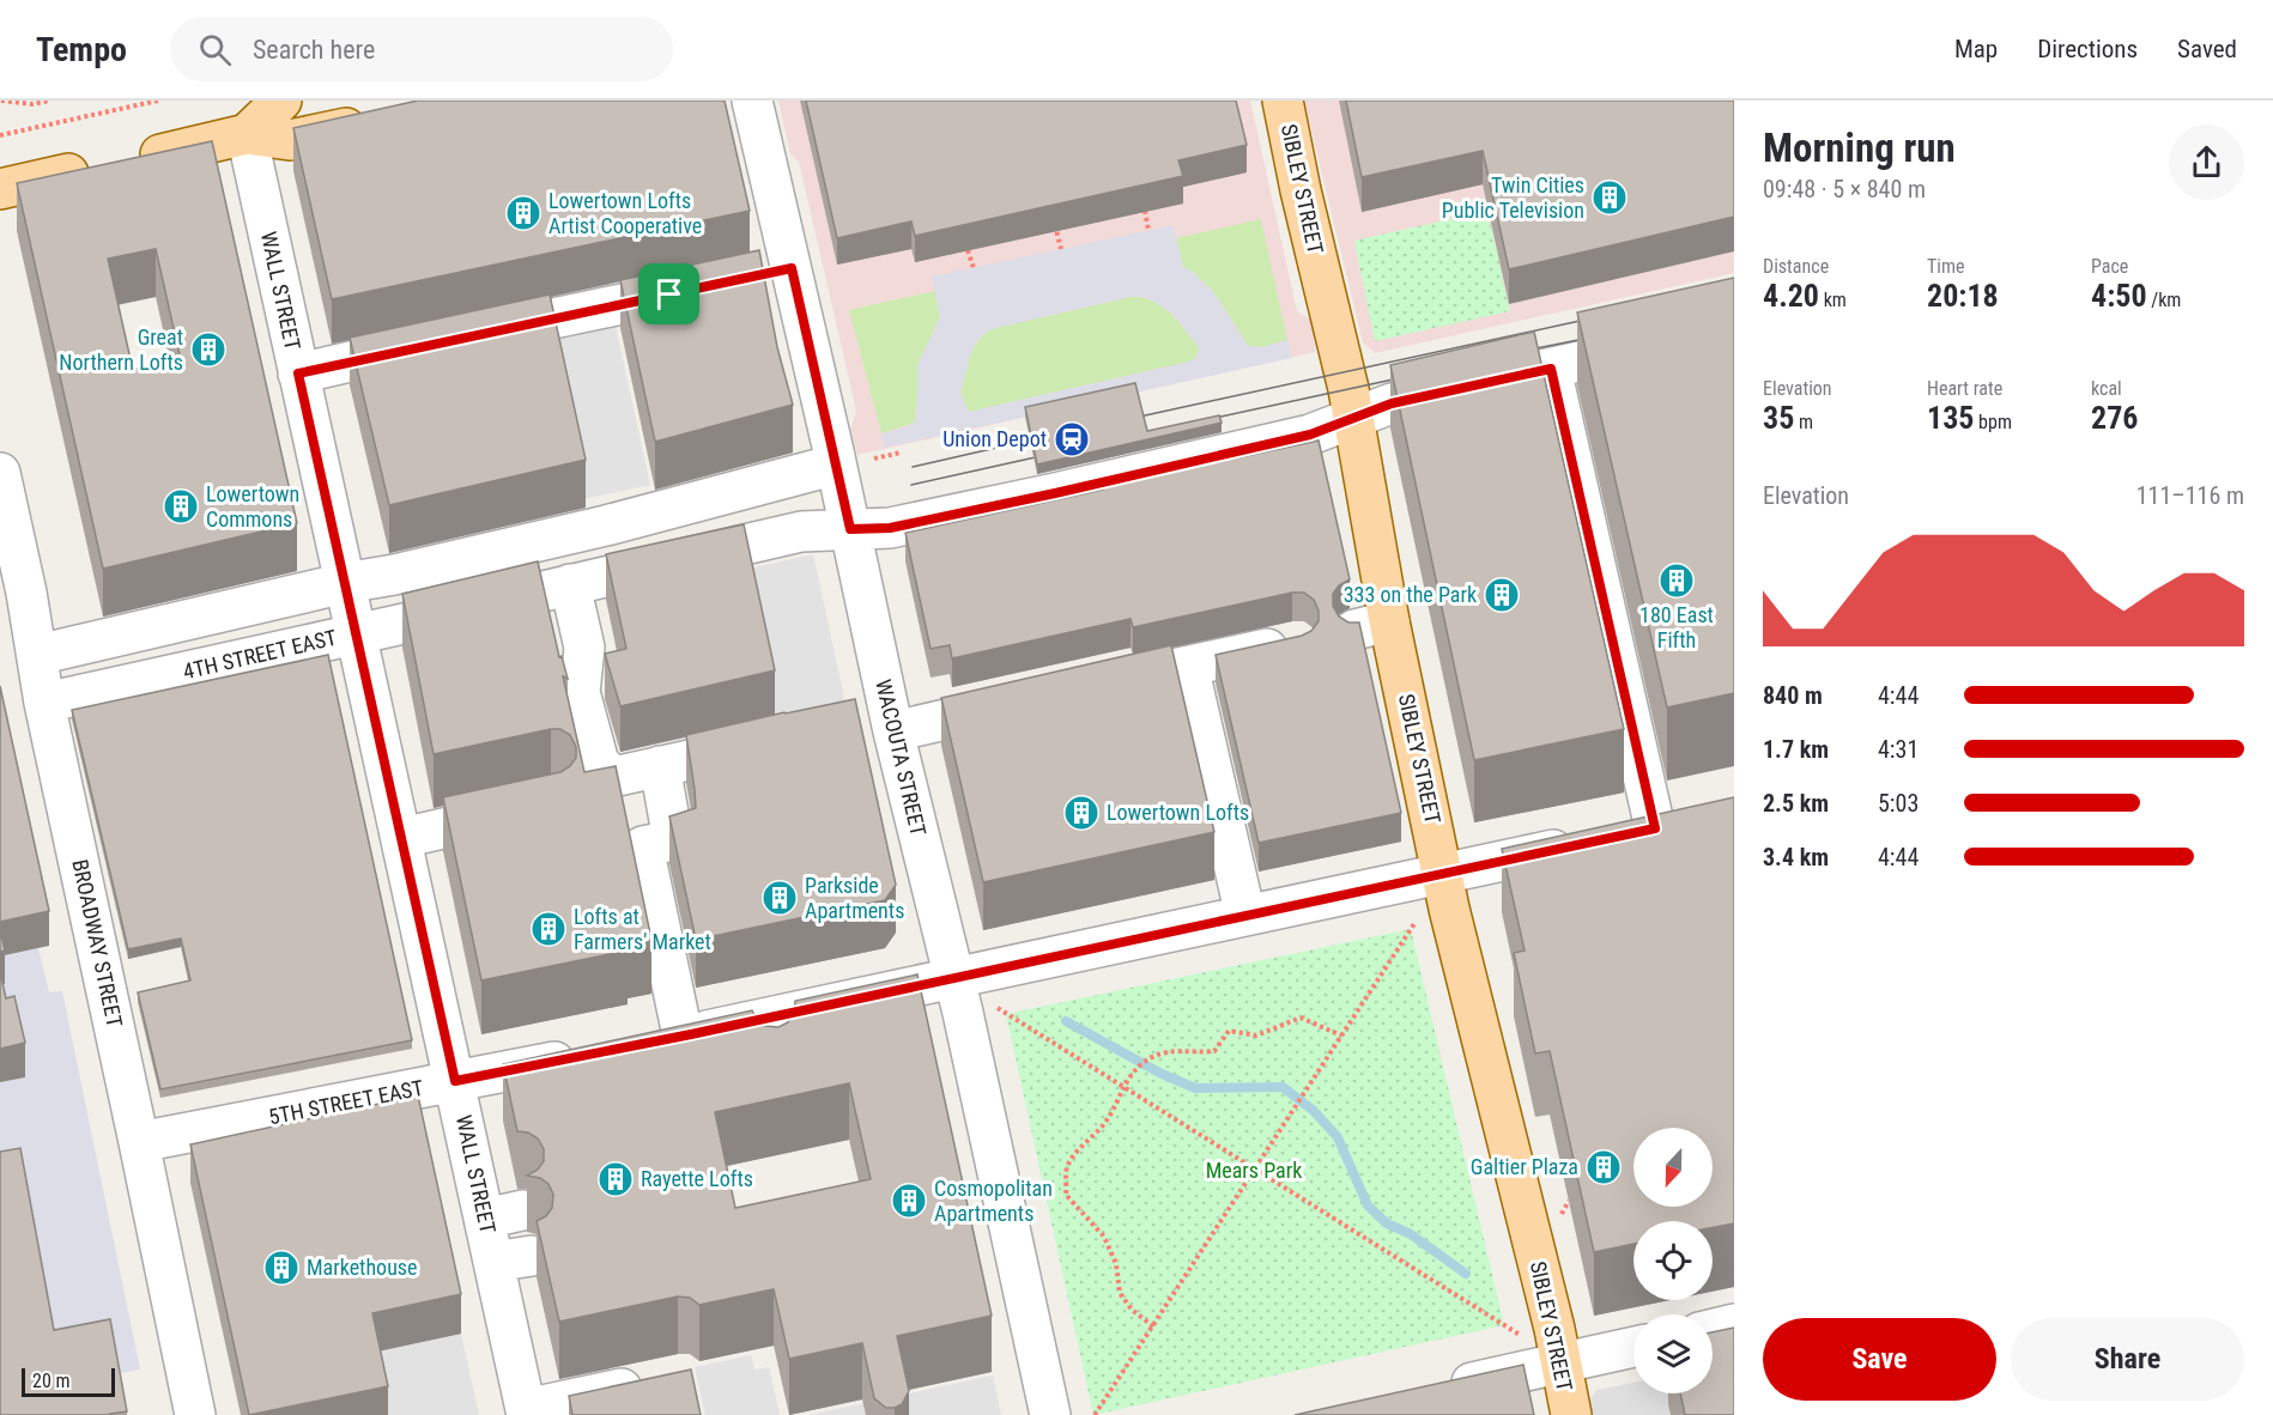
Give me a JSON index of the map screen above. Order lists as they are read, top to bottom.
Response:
{
  "streets": {
    "main road": ["SIBLEY STREET"],
    "street": [
      "WALL STREET",
      "4TH STREET EAST",
      "WACOUTA STREET",
      "BROADWAY STREET",
      "5TH STREET EAST"
    ]
  },
  "crossings": [
    ["SIBLEY STREET", "4TH STREET EAST"],
    ["WALL STREET", "4TH STREET EAST"],
    ["WALL STREET", "5TH STREET EAST"],
    ["4TH STREET EAST", "WACOUTA STREET"],
    ["4TH STREET EAST", "BROADWAY STREET"],
    ["BROADWAY STREET", "5TH STREET EAST"]
  ],
  "parks": ["Mears Park"],
  "places": {
    "building": [
      "Twin Cities Public Television",
      "Lowertown Lofts Artist Cooperative",
      "Great Northern Lofts",
      "Lowertown Commons",
      "180 East Fifth",
      "333 on the Park",
      "Lowertown Lofts",
      "Parkside Apartments",
      "Lofts at Farmers' Market",
      "Galtier Plaza",
      "Rayette Lofts",
      "Cosmopolitan Apartments",
      "Markethouse"
    ],
    "station": ["Union Depot"]
  },
  "scale_bar": "20 m",
  "north": "bottom",
  "page": {
    "header": "Tempo",
    "search": "Search here",
    "nav": ["Map", "Directions", "Saved"],
    "heading": ["Morning run", "09:48 · 5 × 840 m"],
    "stats": [
      ["Distance", "4.20 km"],
      ["Time", "20:18"],
      ["Pace", "4:50 /km"],
      ["Elevation", "35 m"],
      ["Heart rate", "135 bpm"],
      ["kcal", "276"]
    ],
    "chart": ["Elevation", "111–116 m"],
    "list": [
      {
        "name": "840 m",
        "note": "4:44"
      },
      {
        "name": "1.7 km",
        "note": "4:31"
      },
      {
        "name": "2.5 km",
        "note": "5:03"
      },
      {
        "name": "3.4 km",
        "note": "4:44"
      }
    ],
    "buttons": ["Save", "Share"],
    "scale": "20 m"
  }
}
